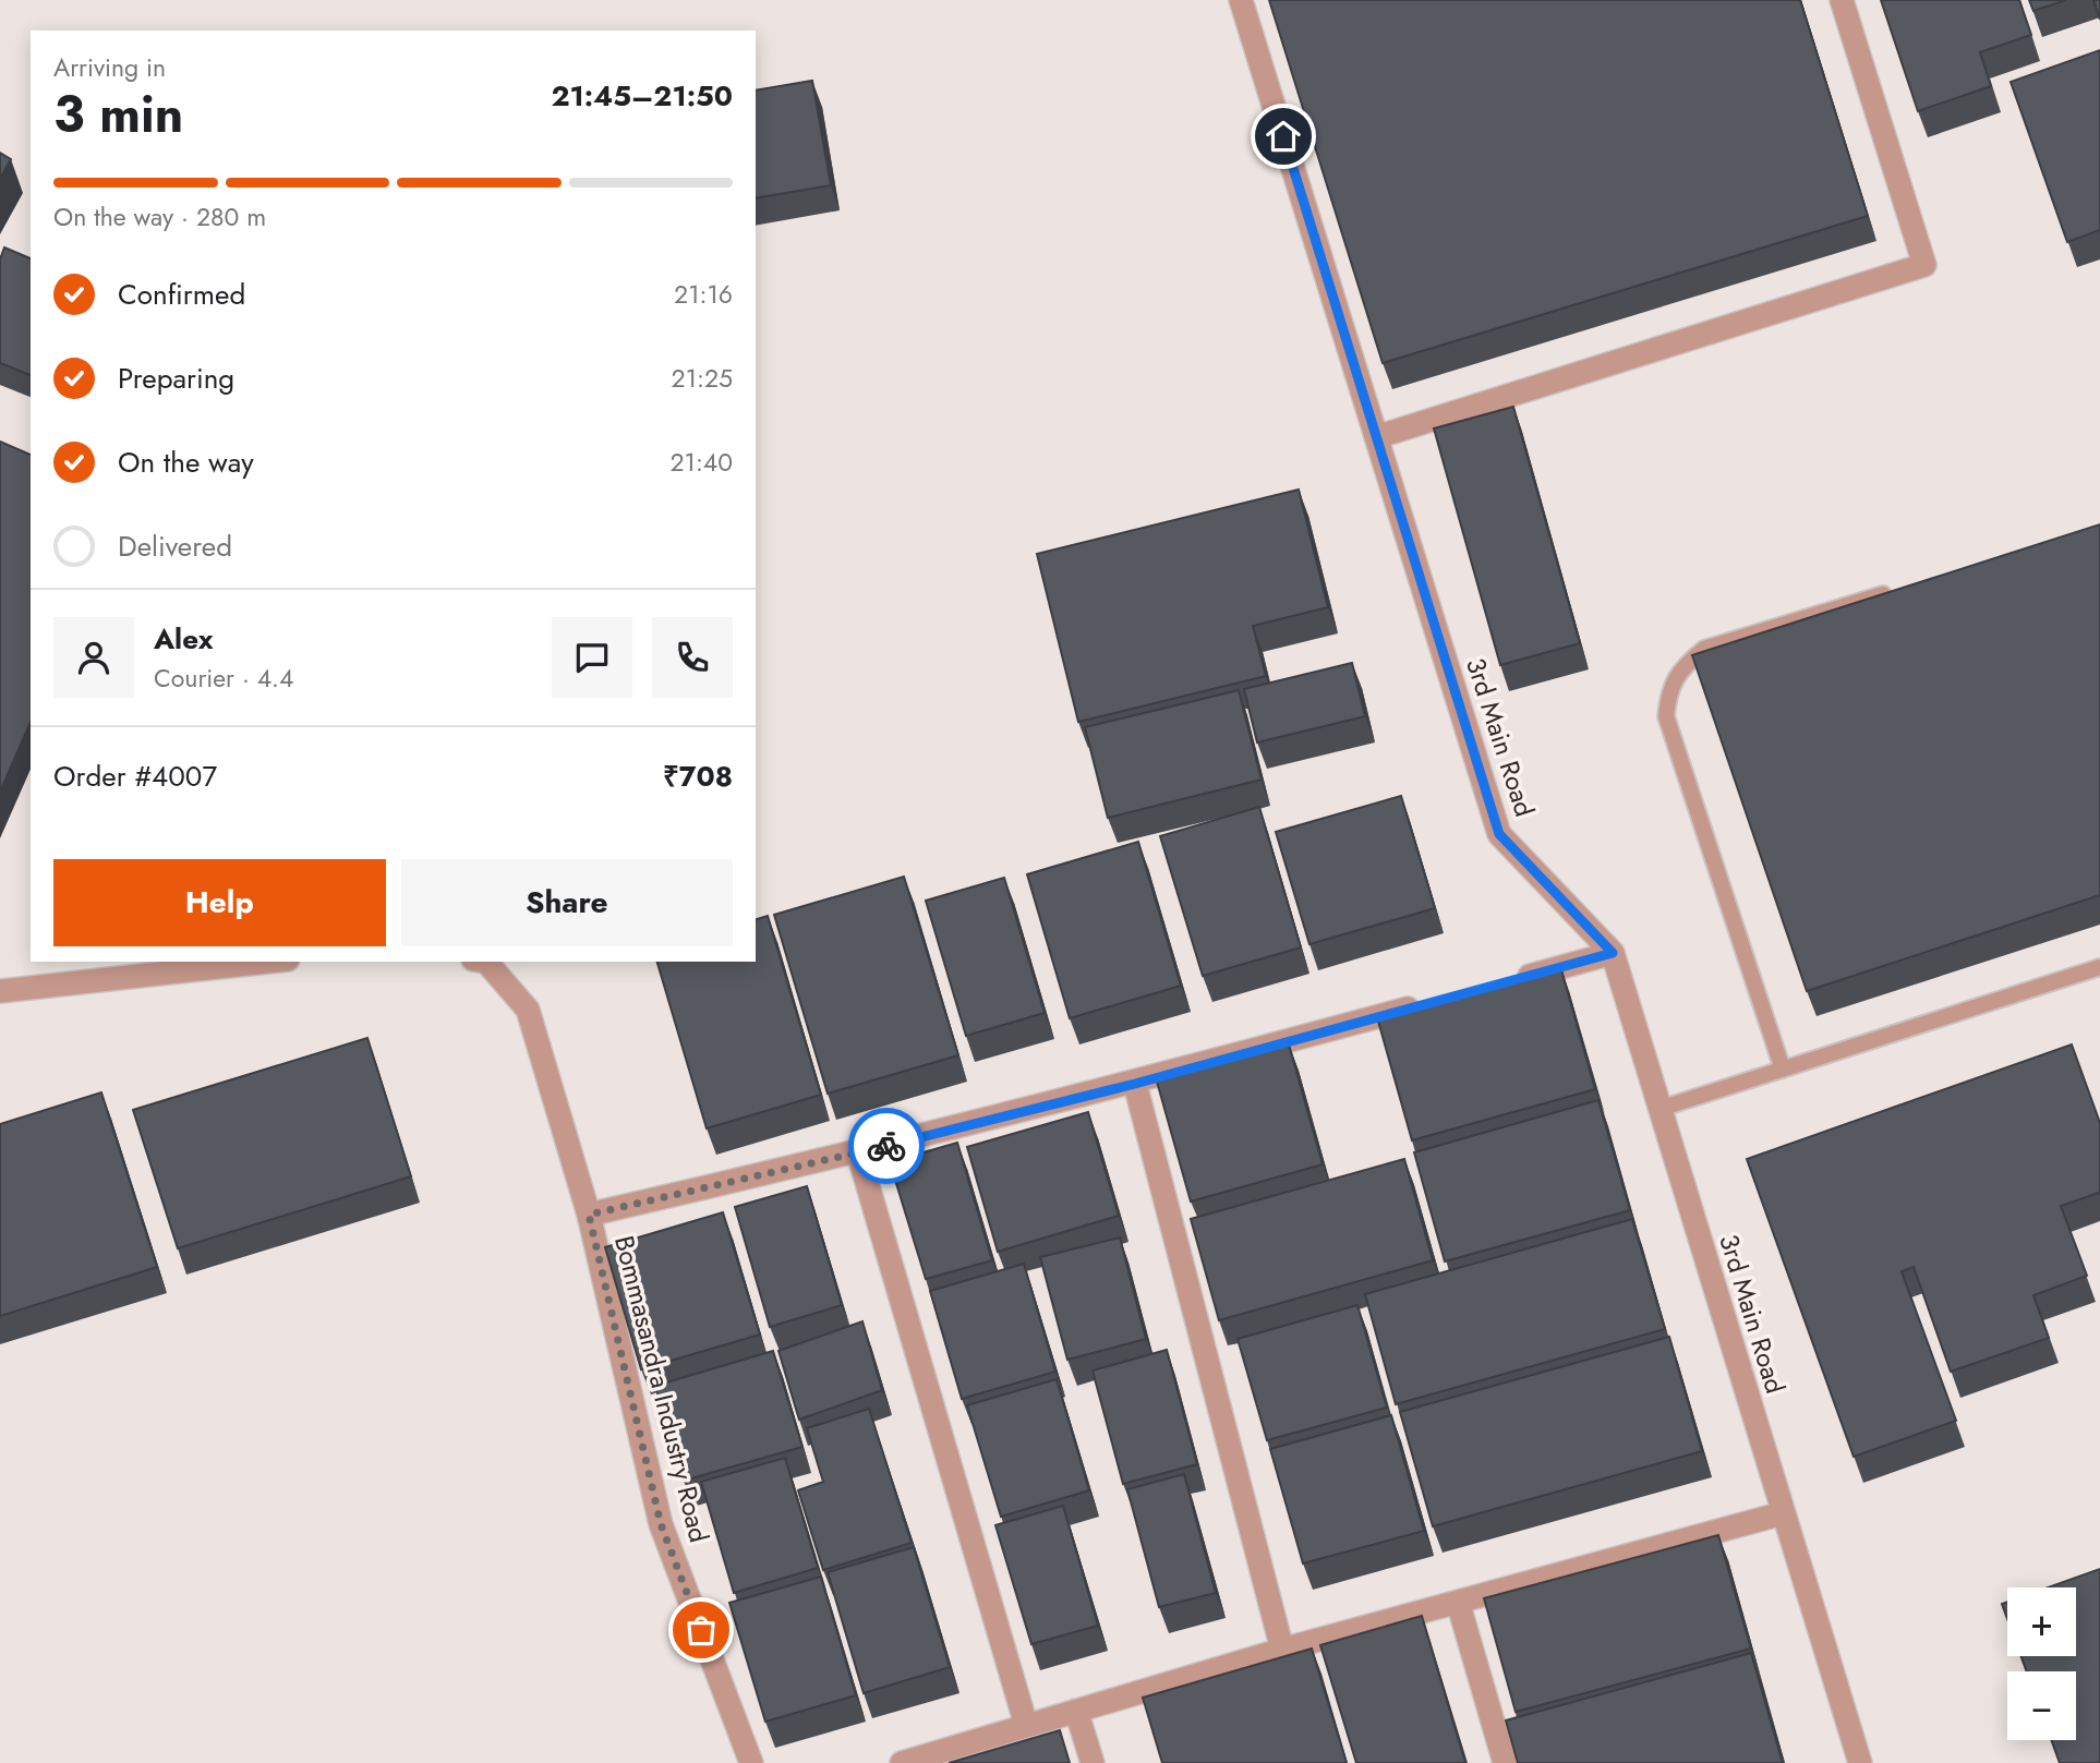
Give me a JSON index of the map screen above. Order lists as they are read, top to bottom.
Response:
{
  "streets": {
    "street": ["3rd Main Road", "Bommasandra Industry Road"]
  },
  "page": {
    "heading": ["3 min", "Arriving in", "21:45–21:50"],
    "panel": [
      "Alex",
      "Courier · 4.4",
      "Order #4007",
      "₹708"
    ],
    "bar": "On the way · 280 m",
    "list": [
      ["Confirmed", "21:16"],
      ["Preparing", "21:25"],
      ["On the way", "21:40"],
      "Delivered"
    ],
    "buttons": ["Help", "Share"],
    "map_buttons": ["+", "−"]
  }
}
